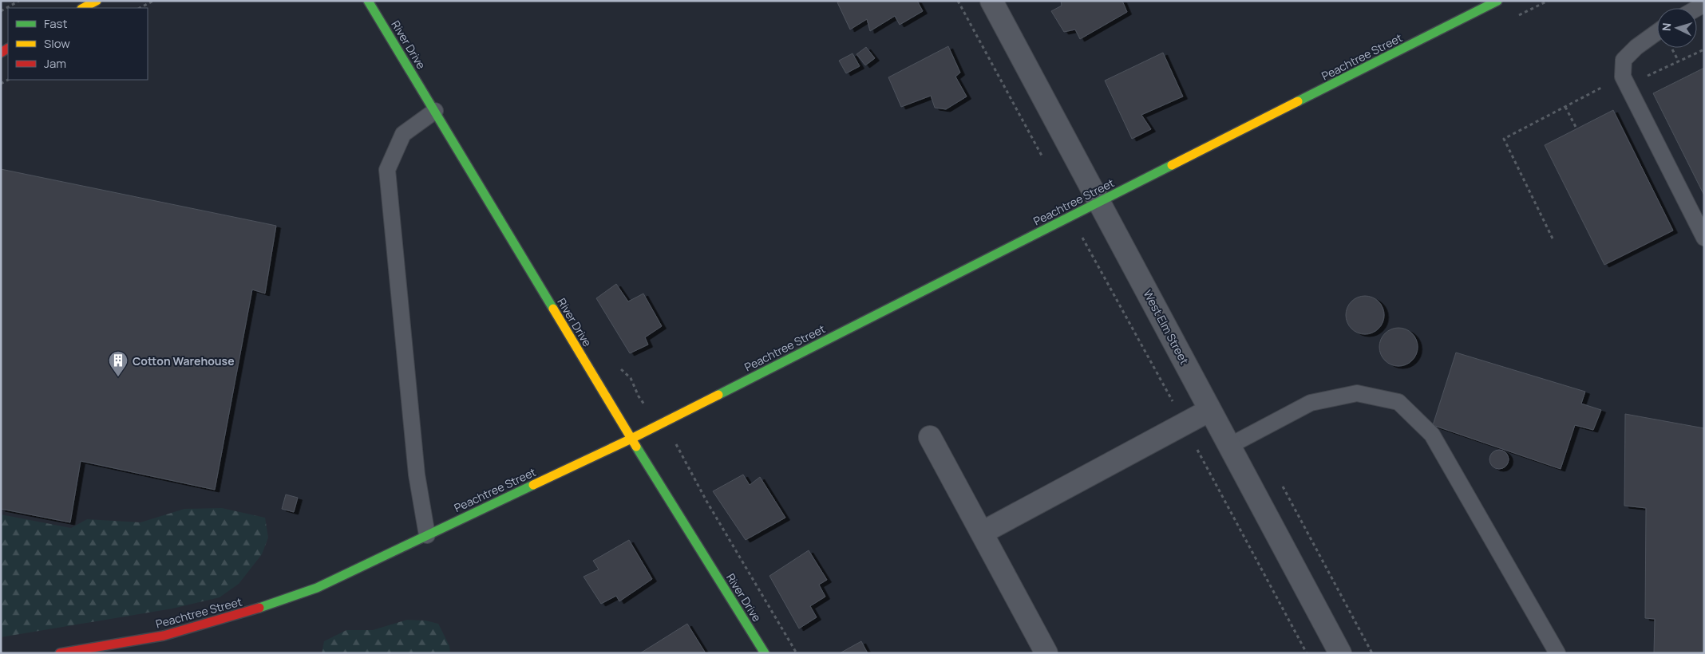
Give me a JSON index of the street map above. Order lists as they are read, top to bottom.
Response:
{
  "streets": {
    "main road": ["River Drive", "Peachtree Street"],
    "street": ["West Elm Street"]
  },
  "crossings": [
    ["River Drive", "Peachtree Street"],
    ["Peachtree Street", "West Elm Street"]
  ],
  "places": {
    "building": ["Cotton Warehouse"]
  },
  "legend": ["Fast", "Slow", "Jam"],
  "north": "left"
}
